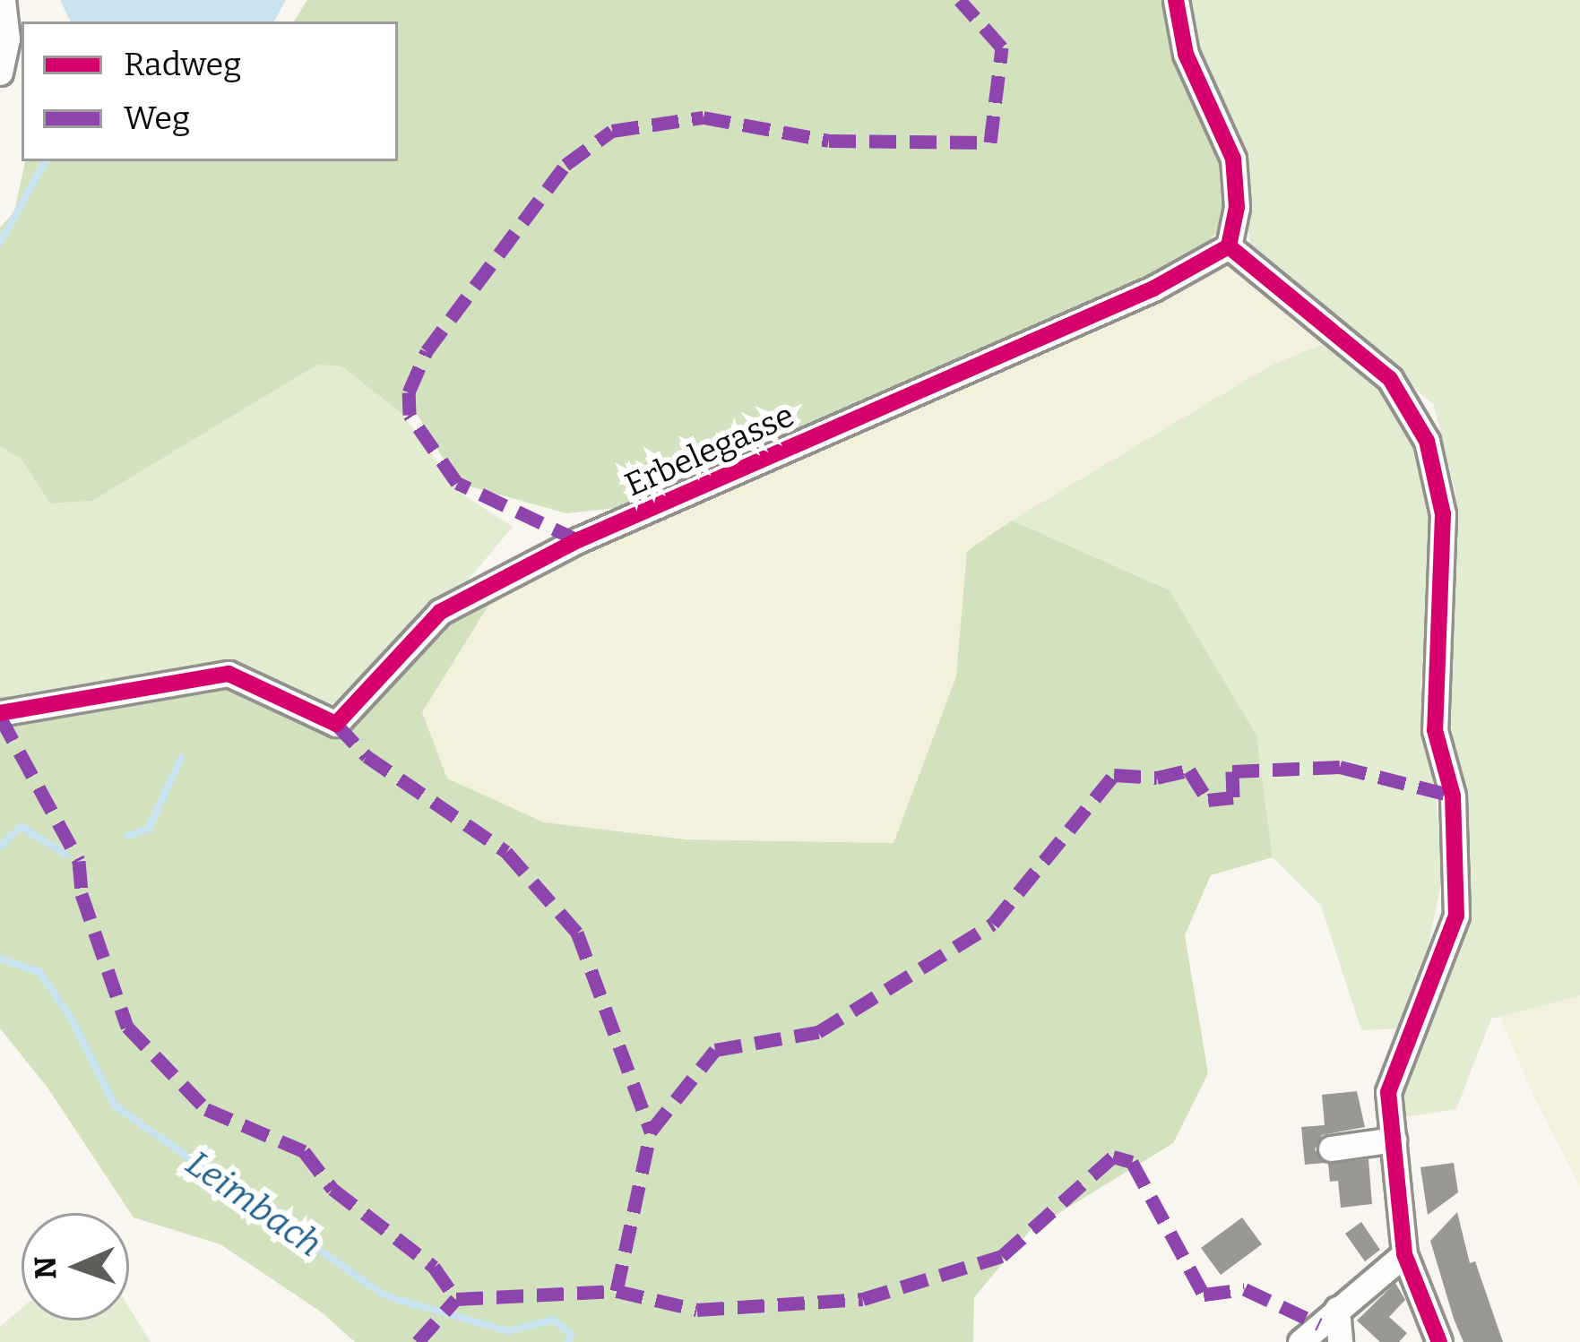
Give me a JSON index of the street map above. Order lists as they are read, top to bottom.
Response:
{
  "streets": {
    "street": ["Erbelegasse"]
  },
  "water": ["Leimbach"],
  "legend": ["Radweg", "Weg"],
  "north": "left"
}
